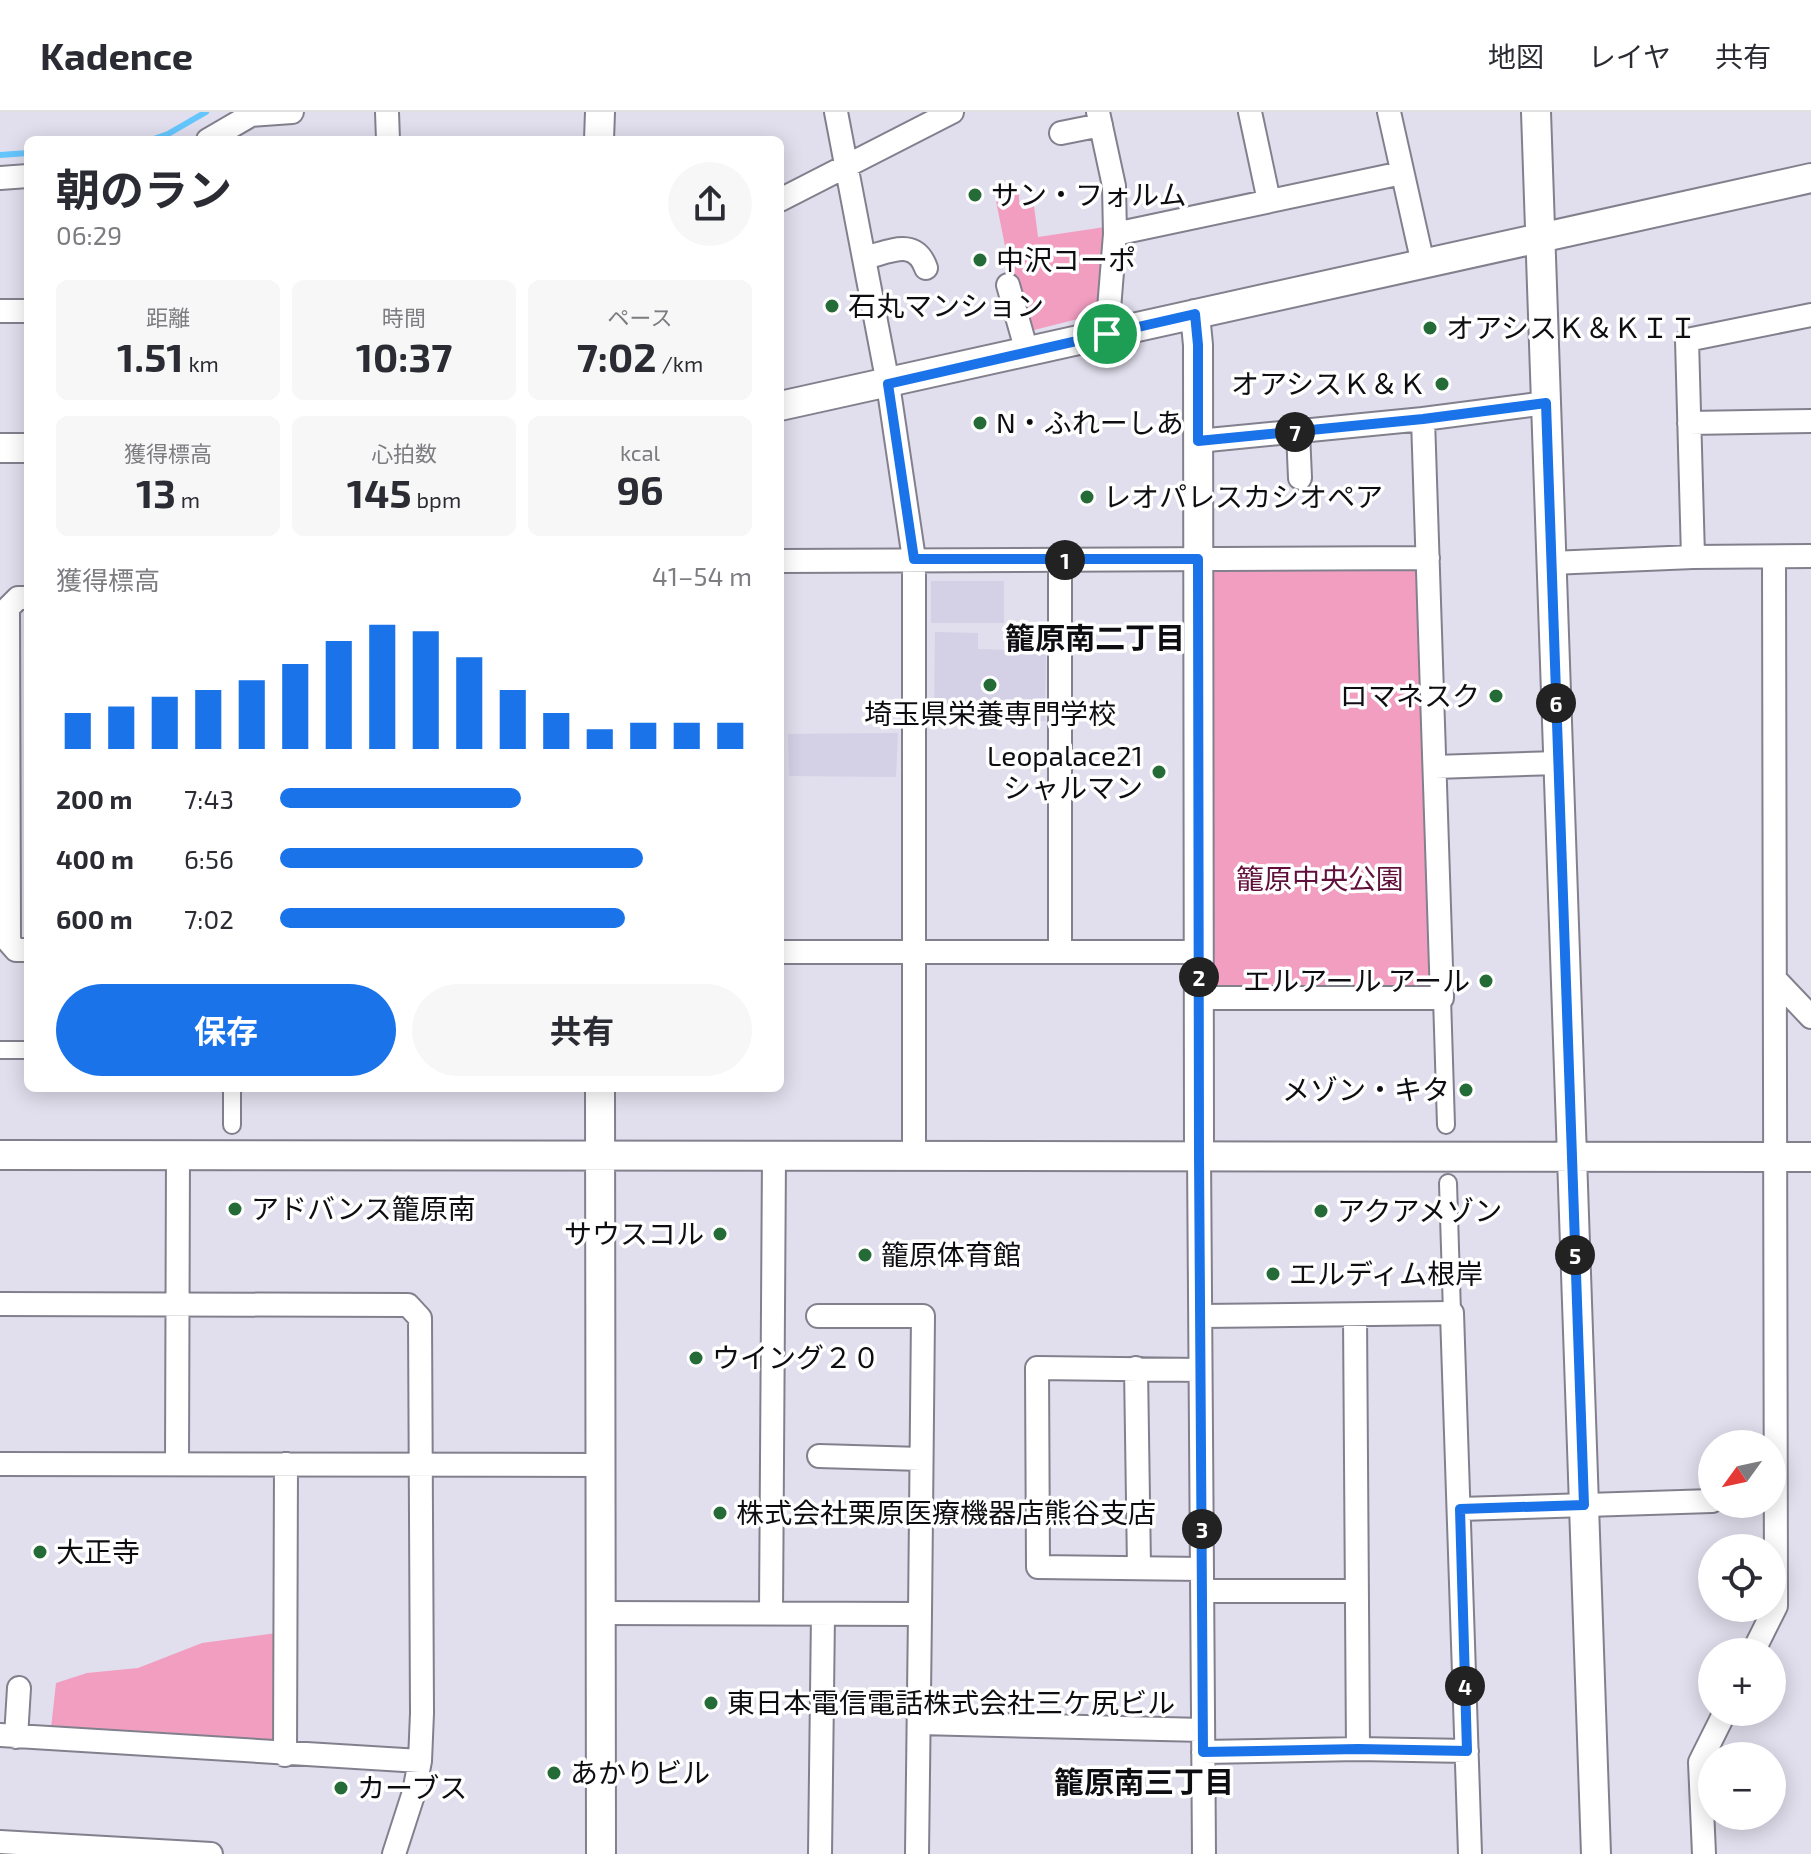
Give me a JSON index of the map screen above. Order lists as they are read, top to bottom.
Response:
{
  "districts": ["籠原南二丁目", "籠原南三丁目"],
  "parks": ["籠原中央公園"],
  "places": [
    "サン・フォルム",
    "中沢コーポ",
    "石丸マンション",
    "オアシスＫ＆ＫＩＩ",
    "オアシスＫ＆Ｋ",
    "N・ふれーしあ",
    "レオパレスカシオペア",
    "埼玉県栄養専門学校",
    "ロマネスク",
    "Leopalace21 シャルマン",
    "エルアール アール",
    "メゾン・キタ",
    "アドバンス籠原南",
    "アクアメゾン",
    "サウスコル",
    "籠原体育館",
    "エルディム根岸",
    "ウイング２０",
    "株式会社栗原医療機器店熊谷支店",
    "大正寺",
    "東日本電信電話株式会社三ケ尻ビル",
    "あかりビル",
    "カーブス"
  ],
  "north": "bottom left",
  "page": {
    "header": "Kadence",
    "nav": ["地図", "レイヤ", "共有"],
    "heading": ["朝のラン", "06:29"],
    "stats": [
      ["距離", "1.51 km"],
      ["時間", "10:37"],
      ["ペース", "7:02 /km"],
      ["獲得標高", "13 m"],
      ["心拍数", "145 bpm"],
      ["kcal", "96"]
    ],
    "pins": [
      "7",
      "1",
      "6",
      "2",
      "5",
      "3",
      "4"
    ],
    "chart": ["獲得標高", "41–54 m"],
    "list": [
      {
        "name": "200 m",
        "note": "7:43"
      },
      {
        "name": "400 m",
        "note": "6:56"
      },
      {
        "name": "600 m",
        "note": "7:02"
      }
    ],
    "buttons": ["保存", "共有"],
    "map_buttons": ["+", "−"]
  }
}
